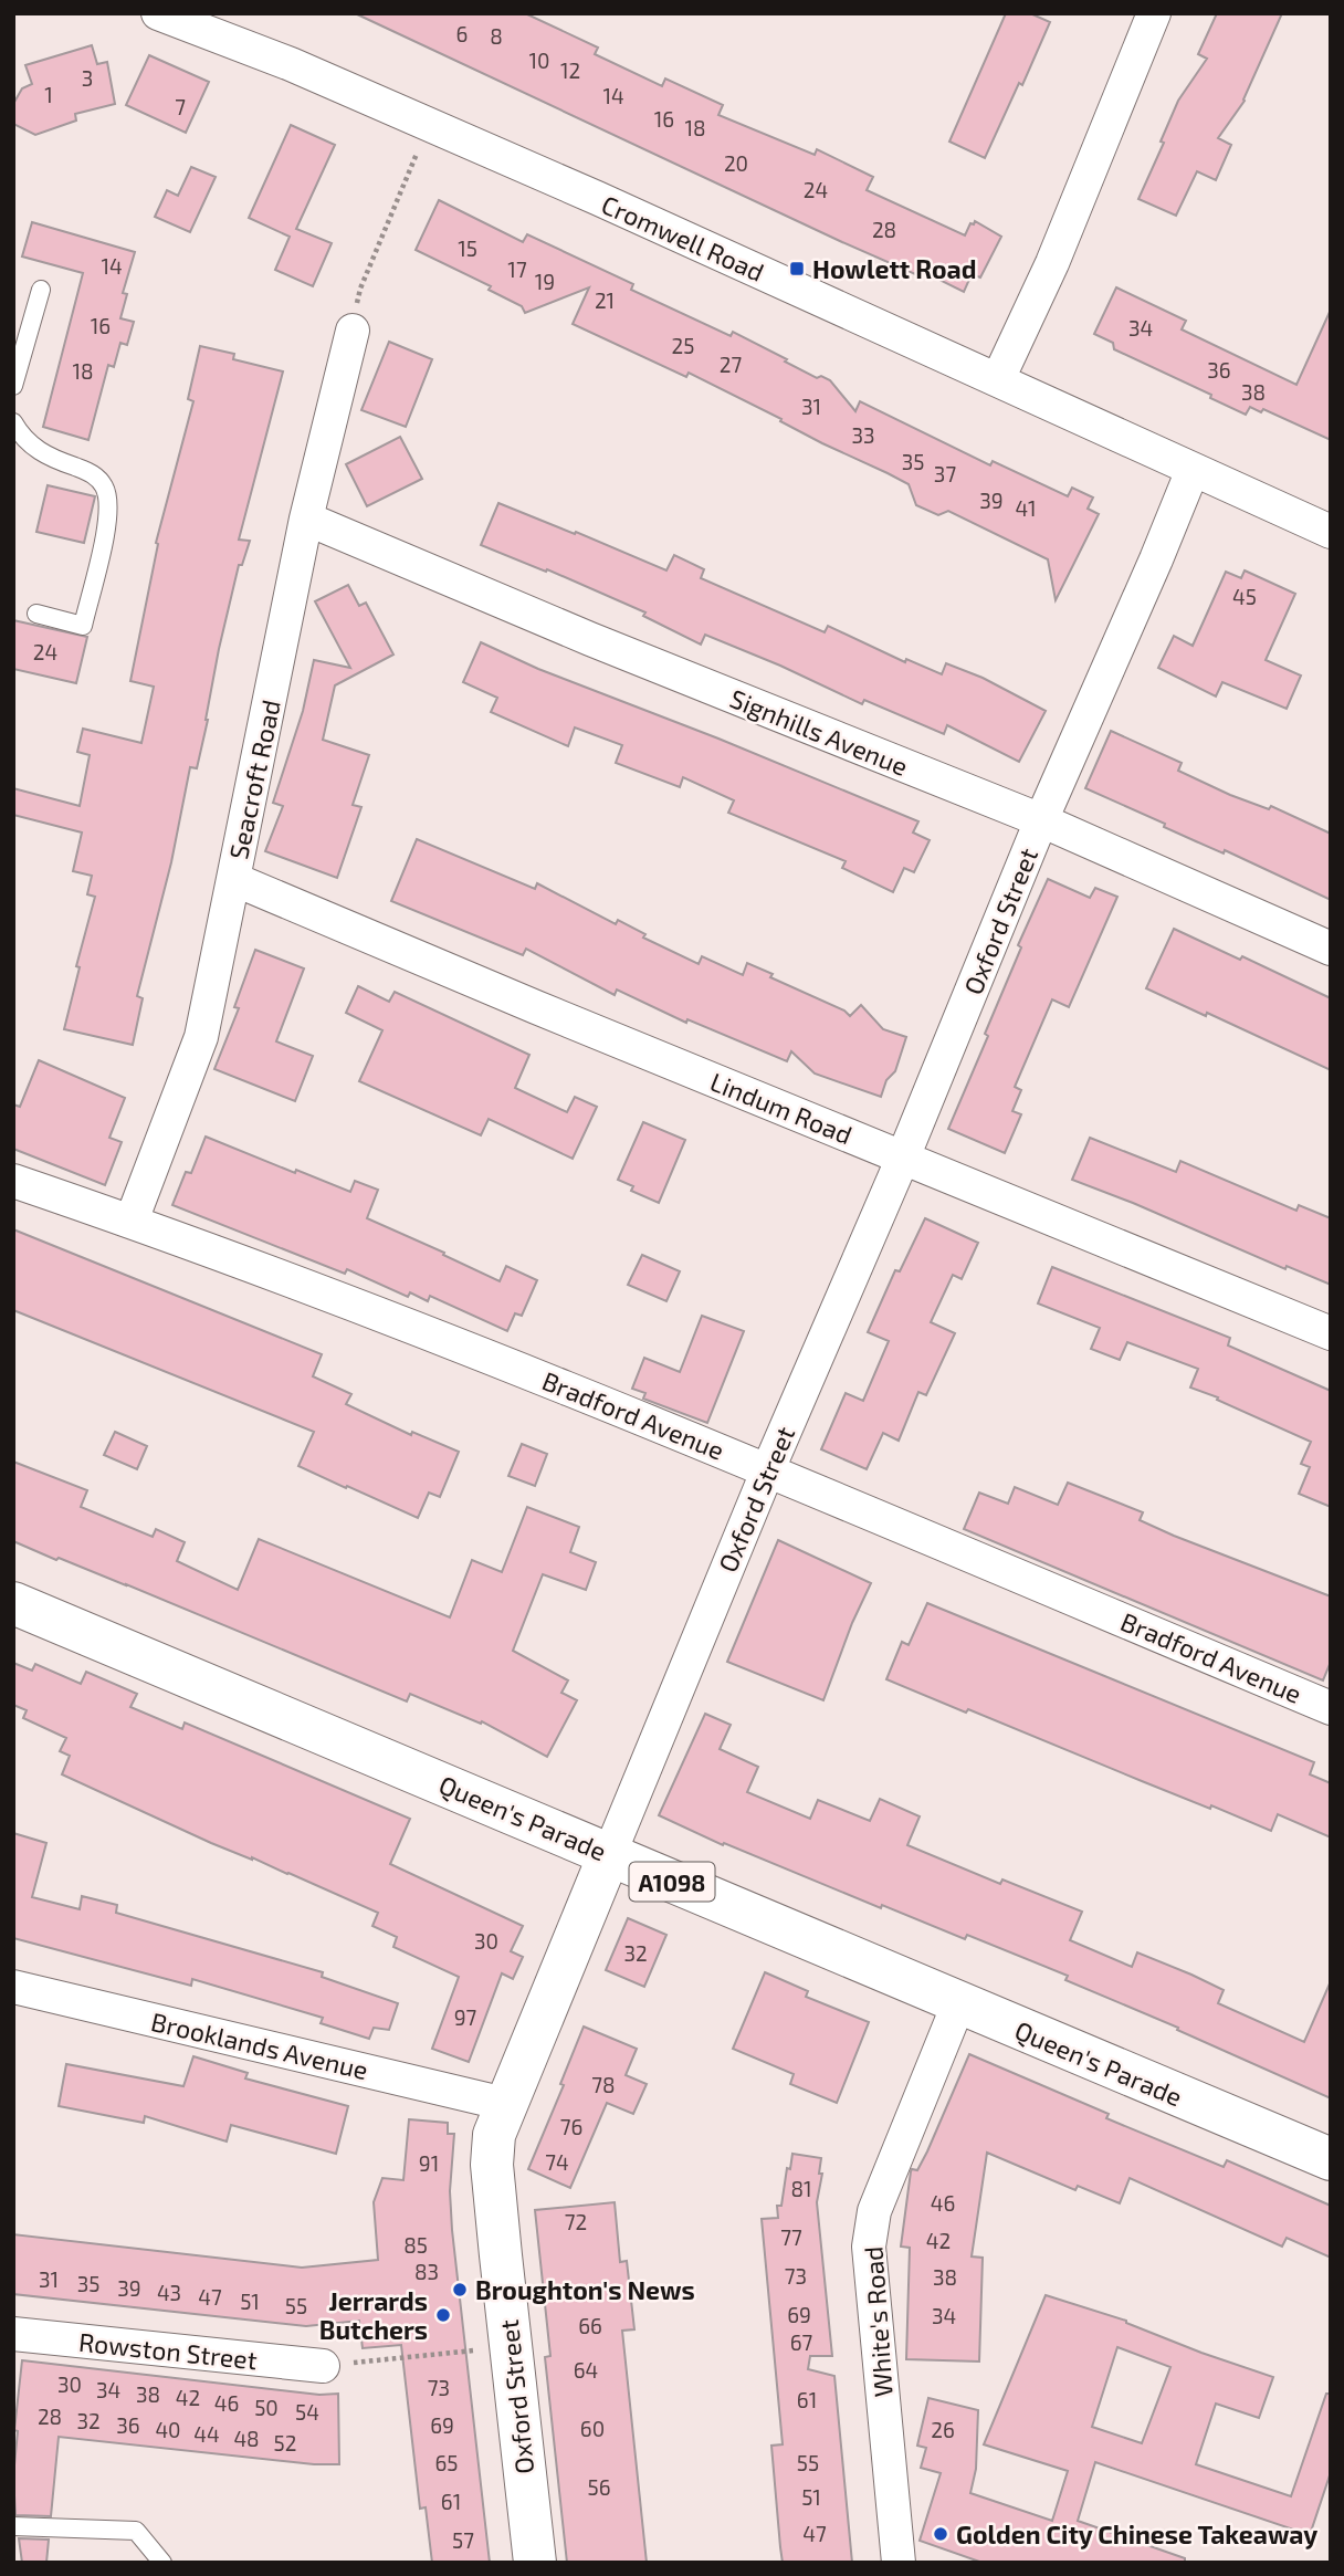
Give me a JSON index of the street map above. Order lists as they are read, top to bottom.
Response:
{
  "streets": {
    "main road": ["Oxford Street", "Queen's Parade", "A1098"],
    "street": [
      "Cromwell Road",
      "Signhills Avenue",
      "Seacroft Road",
      "Lindum Road",
      "Bradford Avenue",
      "Brooklands Avenue",
      "White's Road",
      "Rowston Street"
    ]
  },
  "crossings": [
    ["Cromwell Road", "Oxford Street"],
    ["Signhills Avenue", "Seacroft Road"],
    ["Signhills Avenue", "Oxford Street"],
    ["Seacroft Road", "Lindum Road"],
    ["Seacroft Road", "Bradford Avenue"],
    ["Oxford Street", "Lindum Road"],
    ["Oxford Street", "Bradford Avenue"],
    ["Oxford Street", "Queen's Parade"],
    ["Oxford Street", "Brooklands Avenue"],
    ["Queen's Parade", "White's Road"]
  ],
  "places": {
    "transit": ["Howlett Road"],
    "other": ["Broughton's News", "Jerrards Butchers", "Golden City Chinese Takeaway"]
  },
  "house_numbers": [
    "6",
    "8",
    "10",
    "12",
    "3",
    "1",
    "14",
    "7",
    "16",
    "18",
    "20",
    "24",
    "28",
    "15",
    "14",
    "17",
    "19",
    "21",
    "16",
    "34",
    "25",
    "27",
    "36",
    "18",
    "38",
    "31",
    "33",
    "35",
    "37",
    "39",
    "41",
    "45",
    "24",
    "30",
    "32",
    "97",
    "78",
    "76",
    "74",
    "91",
    "81",
    "46",
    "72",
    "77",
    "42",
    "85",
    "83",
    "73",
    "38",
    "31",
    "35",
    "39",
    "43",
    "47",
    "51",
    "55",
    "69",
    "34",
    "66",
    "67",
    "64",
    "30",
    "73",
    "34",
    "38",
    "42",
    "61",
    "46",
    "50",
    "54",
    "28",
    "32",
    "36",
    "69",
    "60",
    "40",
    "26",
    "44",
    "48",
    "52",
    "65",
    "55",
    "56",
    "51",
    "61",
    "47",
    "57"
  ]
}
